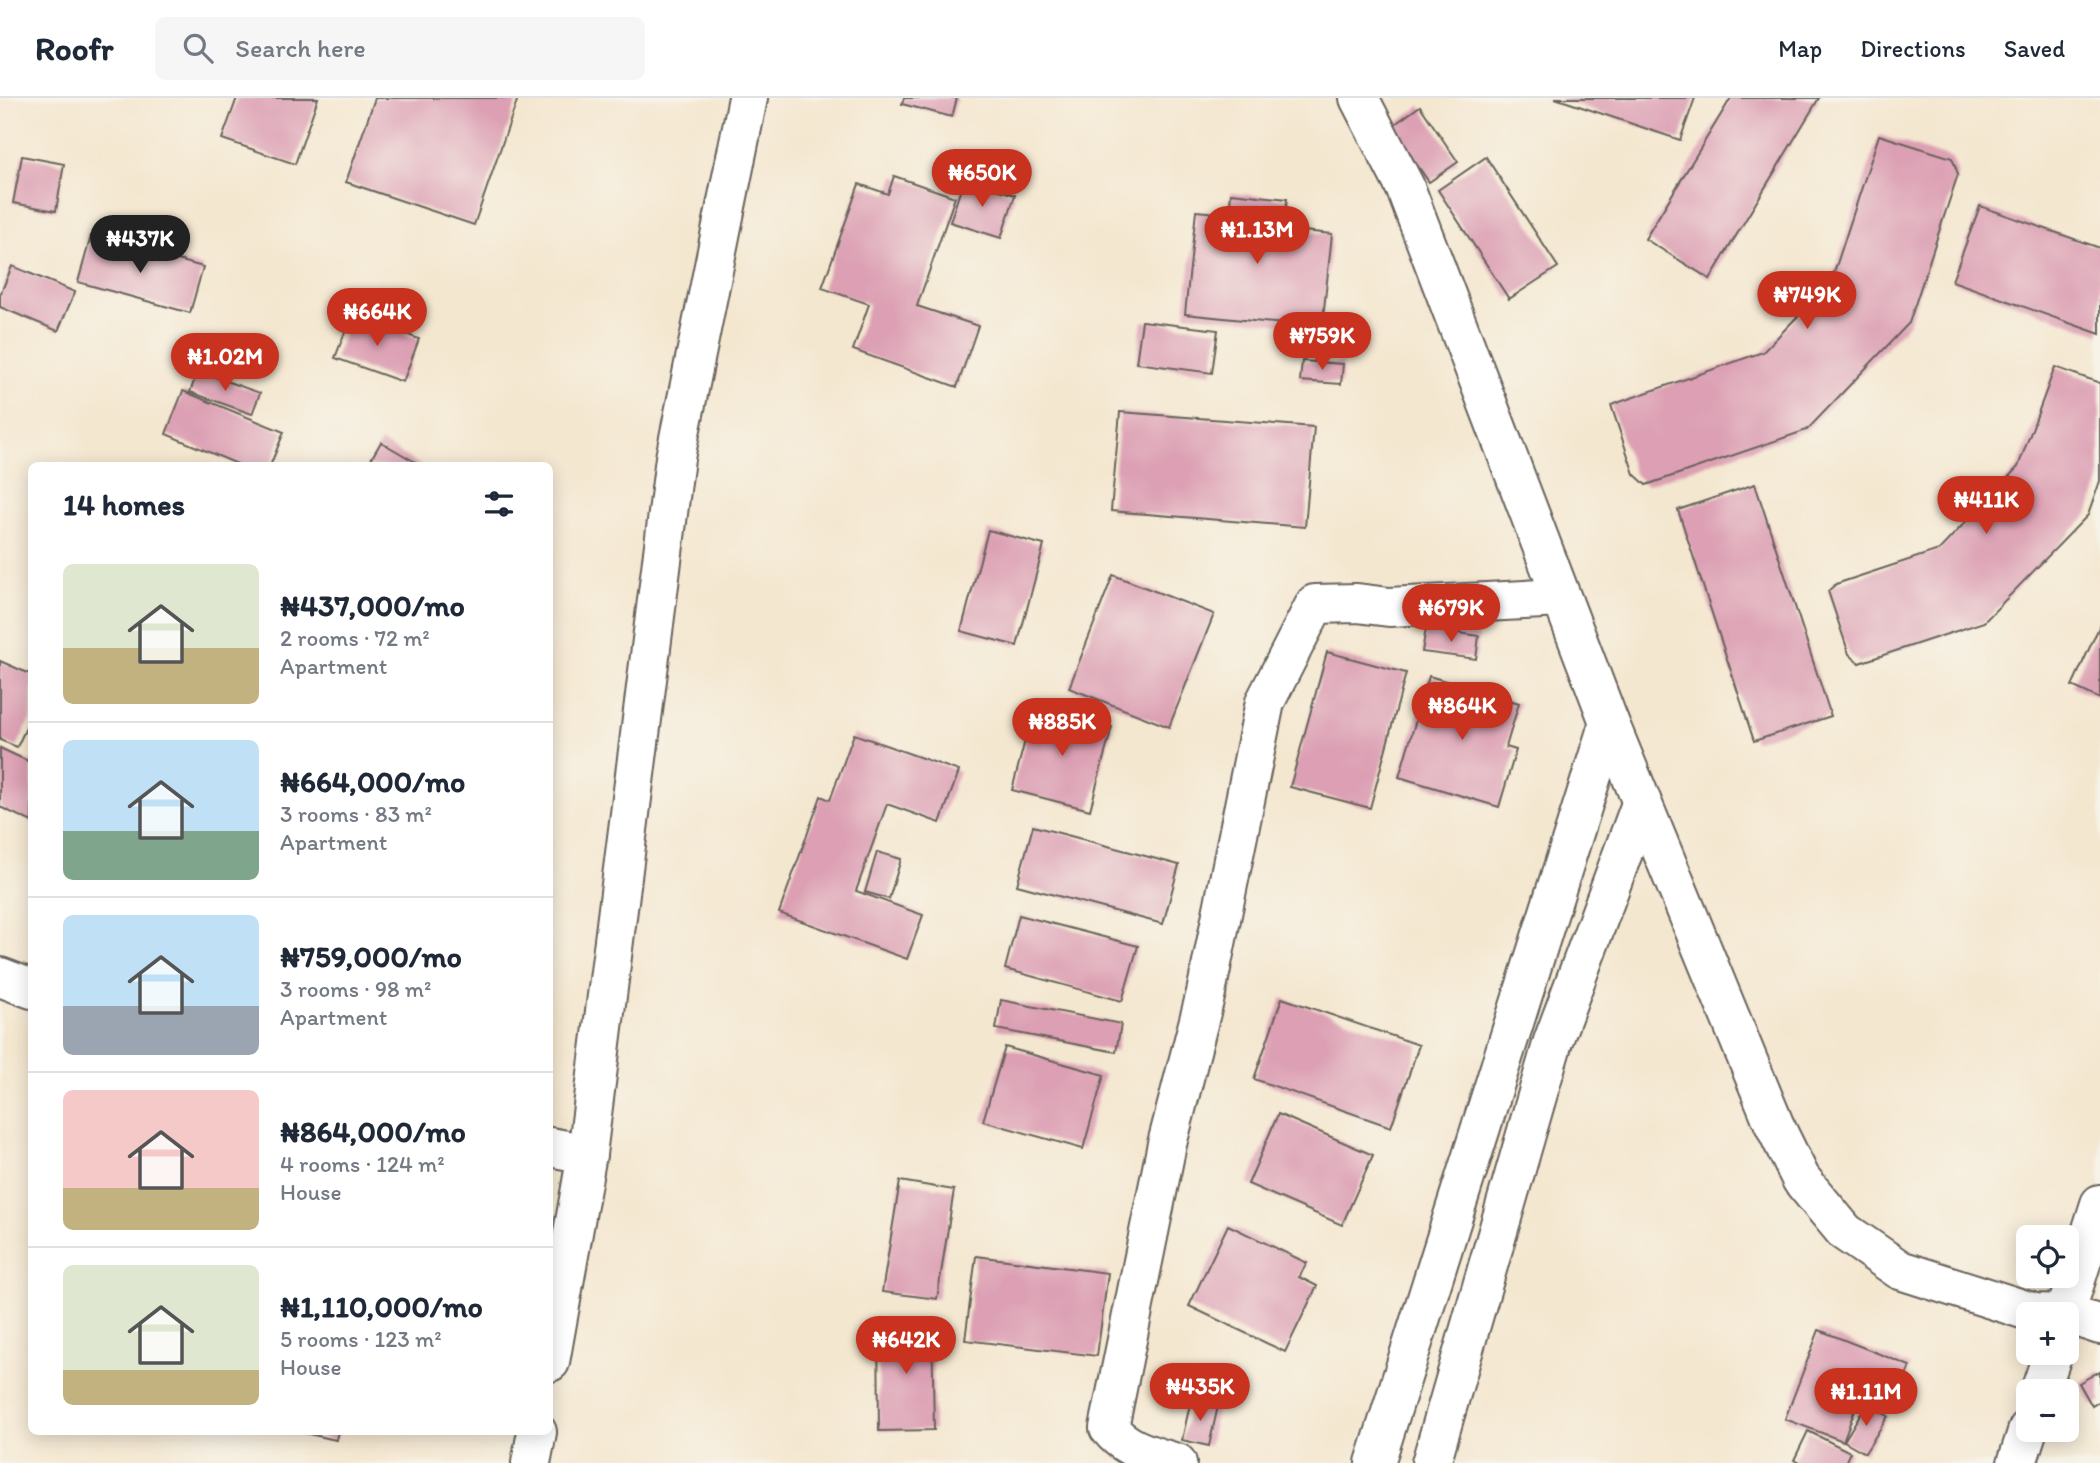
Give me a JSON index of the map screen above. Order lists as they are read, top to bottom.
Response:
{
  "page": {
    "header": "Roofr",
    "search": "Search here",
    "nav": ["Map", "Directions", "Saved"],
    "price": [
      "₦650K",
      "₦1.13M",
      "₦437K",
      "₦749K",
      "₦664K",
      "₦759K",
      "₦1.02M",
      "₦411K",
      "₦679K",
      "₦864K",
      "₦885K",
      "₦642K",
      "₦435K",
      "₦1.11M"
    ],
    "heading": "14 homes",
    "list": [
      {
        "name": "₦437,000/mo",
        "note": "2 rooms · 72 m² · Apartment"
      },
      {
        "name": "₦664,000/mo",
        "note": "3 rooms · 83 m² · Apartment"
      },
      {
        "name": "₦759,000/mo",
        "note": "3 rooms · 98 m² · Apartment"
      },
      {
        "name": "₦864,000/mo",
        "note": "4 rooms · 124 m² · House"
      },
      {
        "name": "₦1,110,000/mo",
        "note": "5 rooms · 123 m² · House"
      }
    ],
    "map_buttons": ["+", "−"]
  }
}
